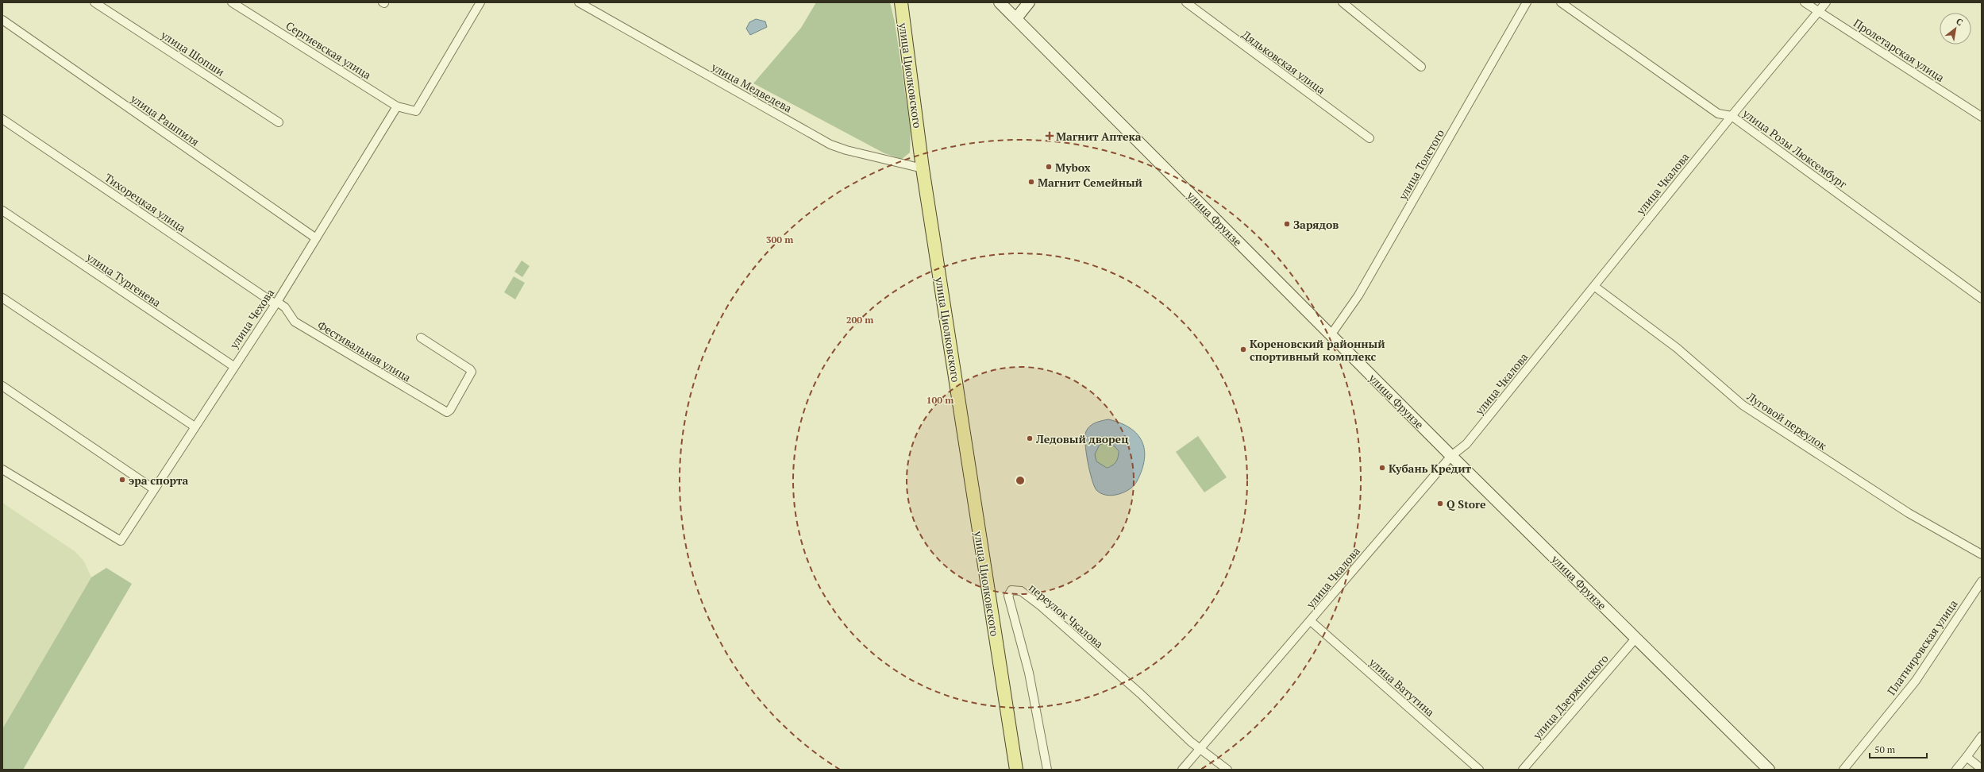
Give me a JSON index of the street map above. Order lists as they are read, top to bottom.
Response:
{
  "streets": {
    "main road": ["улица Циолковского", "улица Фрунзе"],
    "street": [
      "Сергиевская улица",
      "Пролетарская улица",
      "улица Шопши",
      "Дядьковская улица",
      "улица Медведева",
      "улица Рашпиля",
      "улица Розы Люксембург",
      "улица Толстого",
      "улица Чкалова",
      "Тихорецкая улица",
      "улица Тургенева",
      "улица Чехова",
      "Фестивальная улица",
      "Луговой переулок",
      "переулок Чкалова",
      "Платнировская улица",
      "улица Ватутина",
      "улица Дзержинского"
    ]
  },
  "crossings": [
    ["Сергиевская улица", "улица Чехова"],
    ["Пролетарская улица", "улица Чкалова"],
    ["улица Циолковского", "улица Медведева"],
    ["улица Рашпиля", "улица Чехова"],
    ["улица Розы Люксембург", "улица Чкалова"],
    ["улица Толстого", "улица Фрунзе"],
    ["улица Чкалова", "улица Фрунзе"],
    ["улица Чкалова", "Луговой переулок"],
    ["улица Чкалова", "переулок Чкалова"],
    ["улица Чкалова", "улица Ватутина"],
    ["Тихорецкая улица", "улица Чехова"],
    ["Тихорецкая улица", "Фестивальная улица"],
    ["улица Фрунзе", "улица Дзержинского"],
    ["улица Тургенева", "улица Чехова"],
    ["улица Чехова", "Фестивальная улица"]
  ],
  "places": {
    "health": ["Магнит Аптека"],
    "other": [
      "Mybox",
      "Магнит Семейный",
      "Зарядов",
      "Кореновский районный спортивный комплекс",
      "Ледовый дворец",
      "Кубань Кредит",
      "эра спорта",
      "Q Store"
    ]
  },
  "scale_bar": "50 m",
  "north": "top right",
  "rings": ["300 m", "200 m", "100 m"]
}
